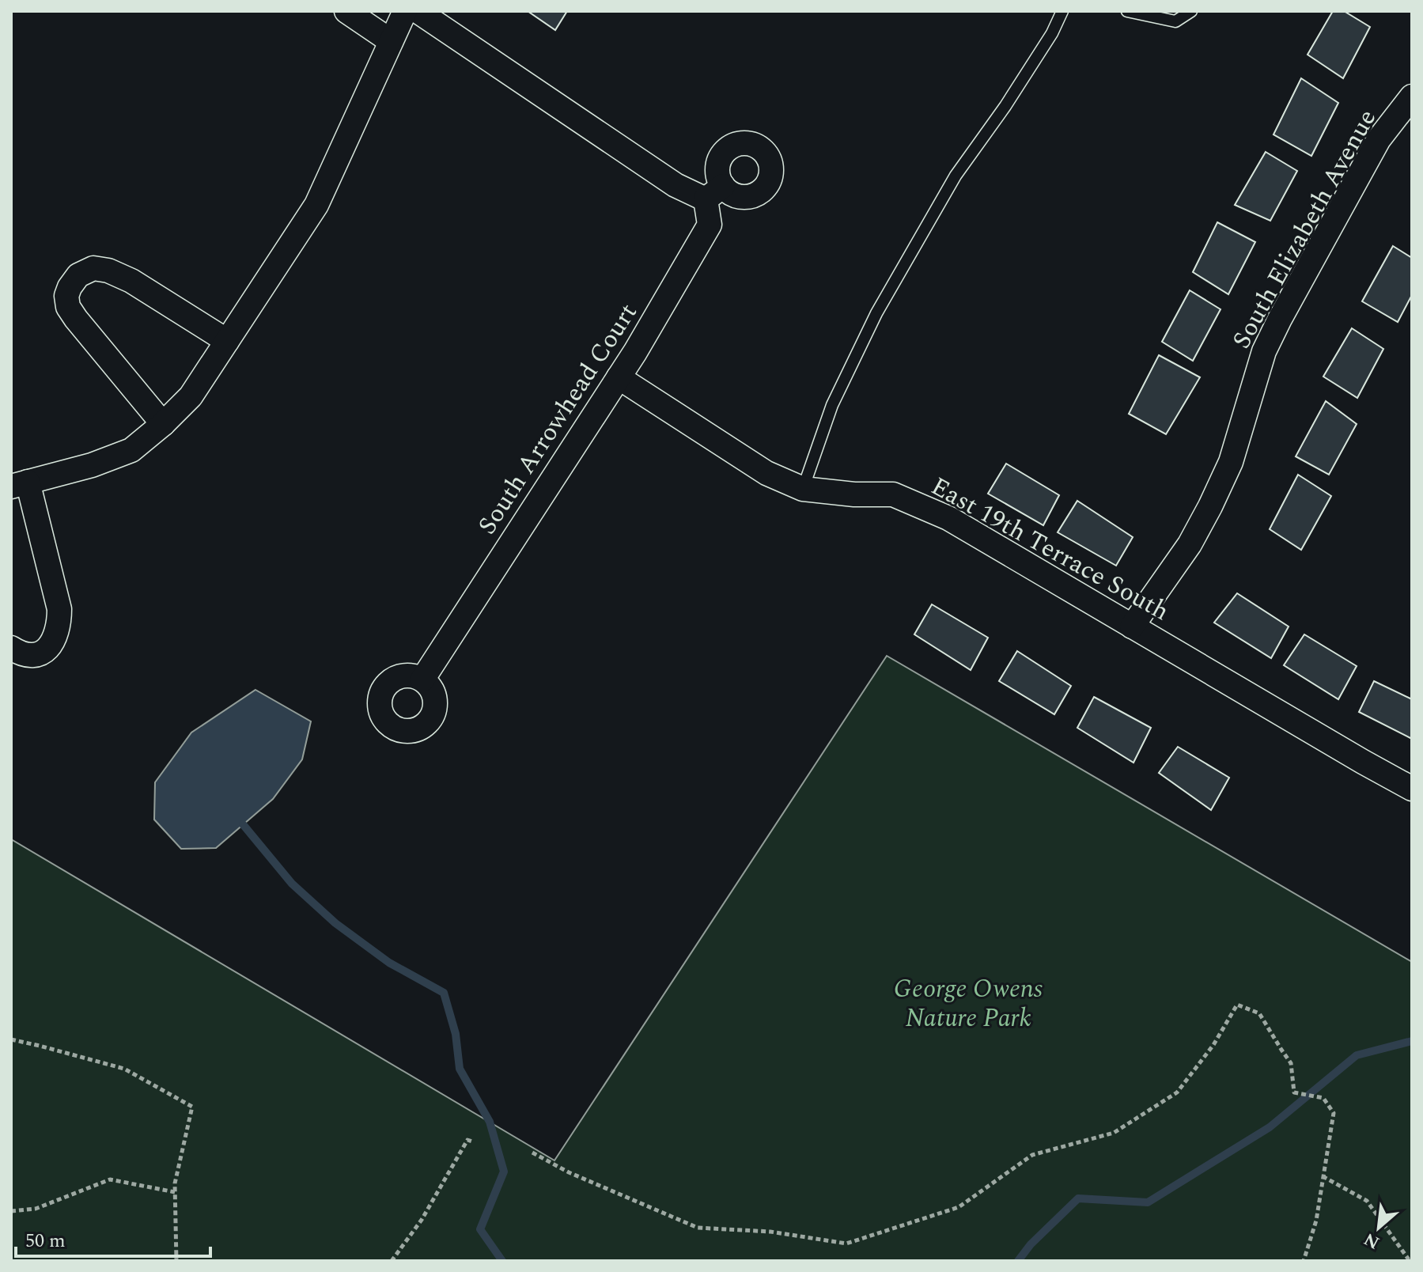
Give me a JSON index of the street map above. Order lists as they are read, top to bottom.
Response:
{
  "streets": {
    "street": ["South Elizabeth Avenue", "South Arrowhead Court", "East 19th Terrace South"]
  },
  "crossings": [
    ["South Elizabeth Avenue", "East 19th Terrace South"],
    ["South Arrowhead Court", "East 19th Terrace South"]
  ],
  "parks": ["George Owens Nature Park"],
  "scale_bar": "50 m",
  "north": "bottom left"
}
